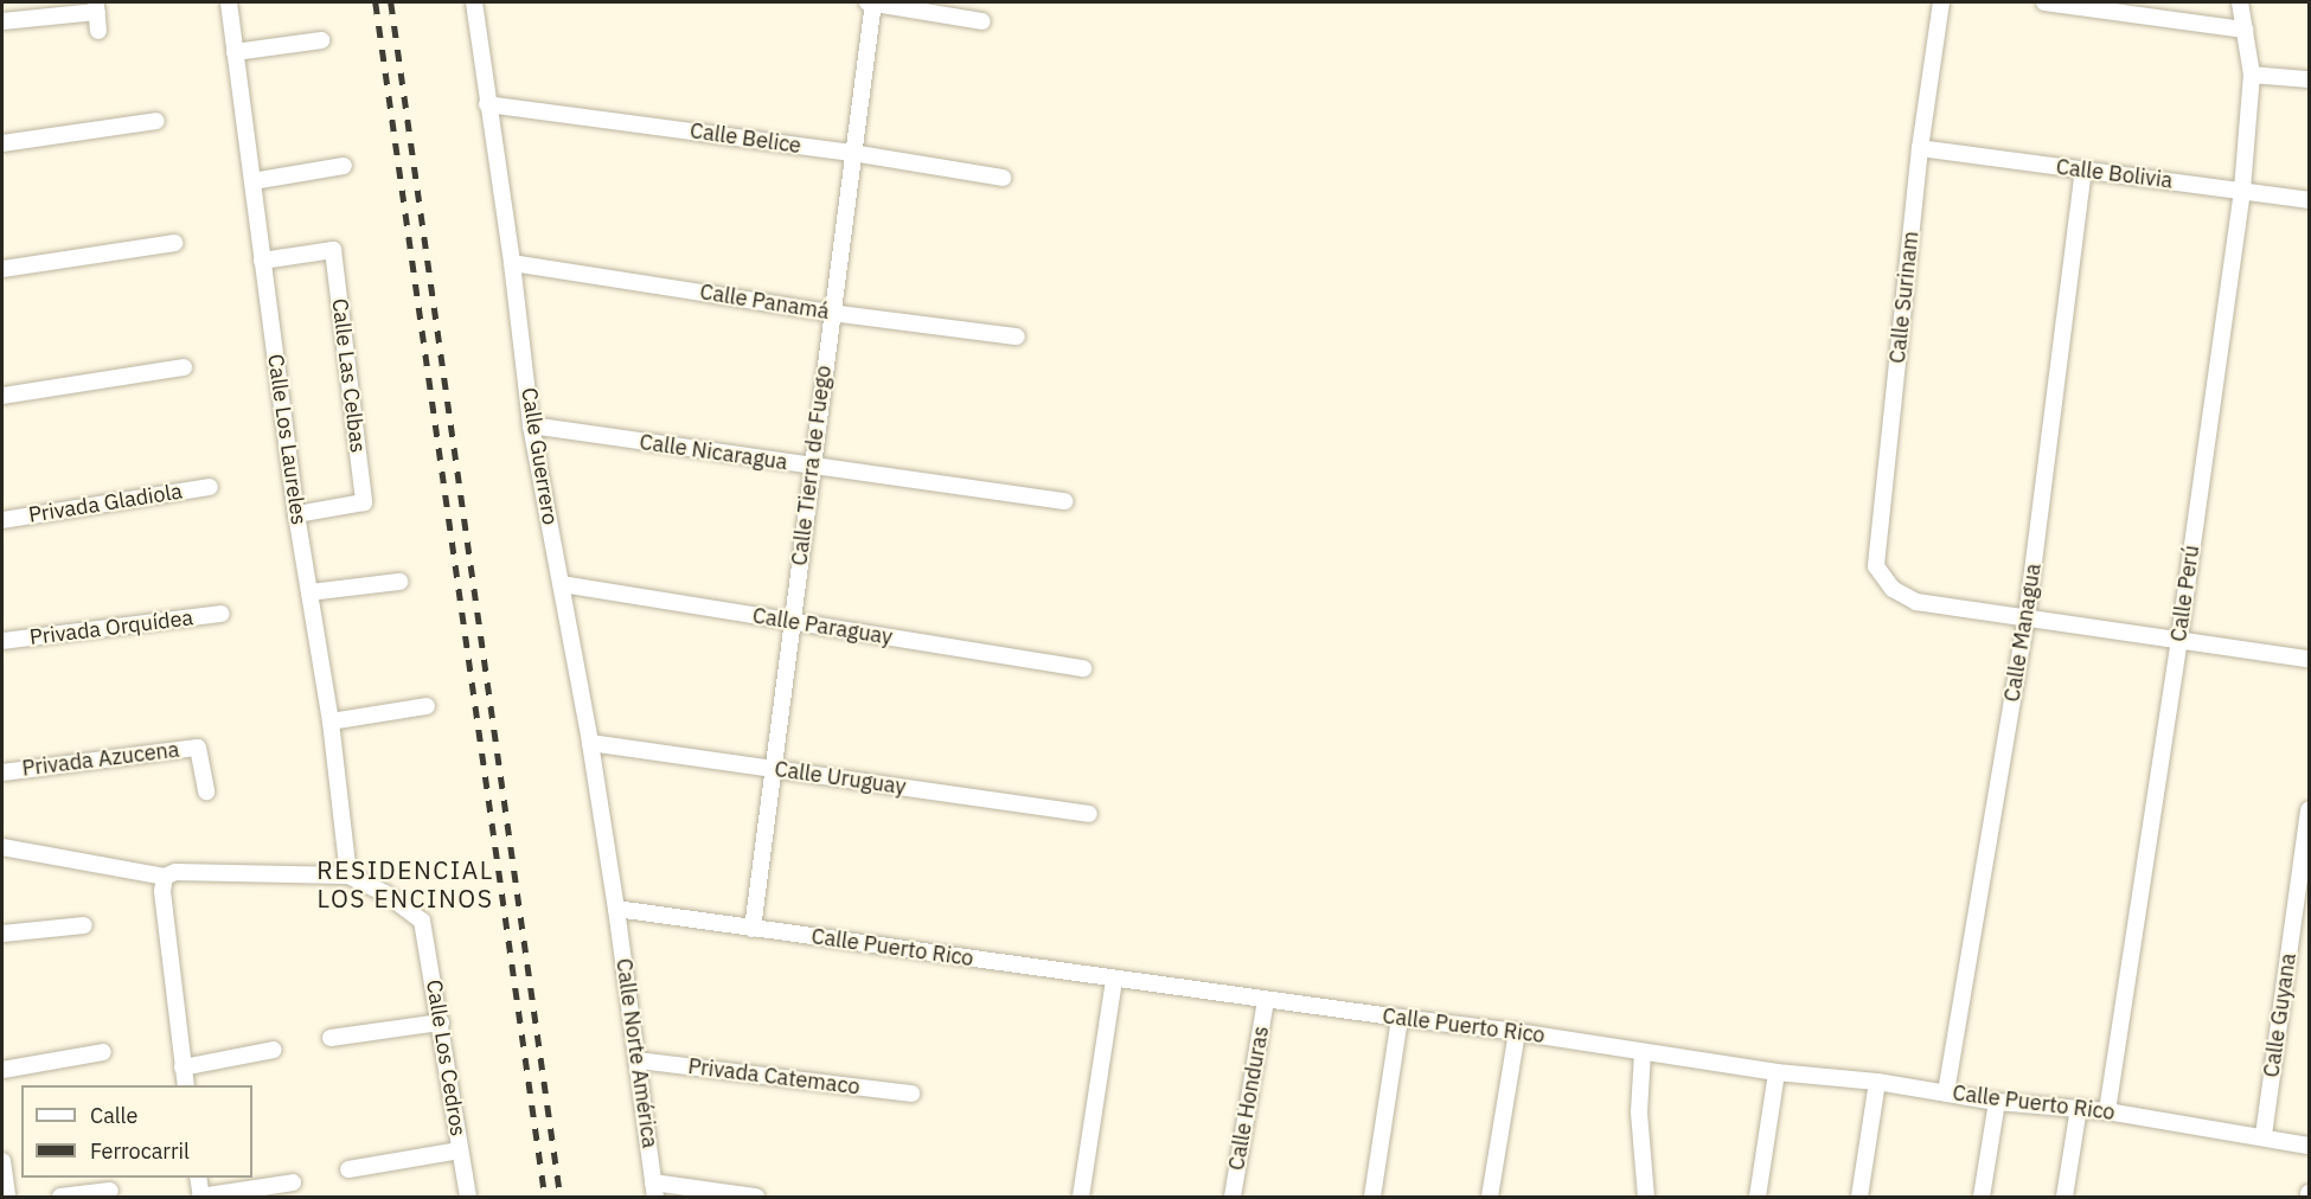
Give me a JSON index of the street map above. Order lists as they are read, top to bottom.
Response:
{
  "streets": {
    "street": [
      "Calle Belice",
      "Calle Bolivia",
      "Calle Surinam",
      "Calle Panamá",
      "Calle Las Celbas",
      "Calle Los Laureles",
      "Calle Nicaragua",
      "Calle Guerrero",
      "Calle Tierra de Fuego",
      "Privada Gladiola",
      "Calle Perú",
      "Calle Paraguay",
      "Privada Orquídea",
      "Calle Managua",
      "Privada Azucena",
      "Calle Uruguay",
      "Calle Puerto Rico",
      "Calle Guyana",
      "Calle Norte América",
      "Calle Los Cedros",
      "Privada Catemaco",
      "Calle Honduras"
    ]
  },
  "crossings": [
    ["Calle Belice", "Calle Guerrero"],
    ["Calle Belice", "Calle Tierra de Fuego"],
    ["Calle Bolivia", "Calle Surinam"],
    ["Calle Bolivia", "Calle Perú"],
    ["Calle Bolivia", "Calle Managua"],
    ["Calle Surinam", "Calle Managua"],
    ["Calle Panamá", "Calle Guerrero"],
    ["Calle Panamá", "Calle Tierra de Fuego"],
    ["Calle Las Celbas", "Calle Los Laureles"],
    ["Calle Los Laureles", "Calle Los Cedros"],
    ["Calle Nicaragua", "Calle Guerrero"],
    ["Calle Nicaragua", "Calle Tierra de Fuego"],
    ["Calle Guerrero", "Calle Paraguay"],
    ["Calle Guerrero", "Calle Uruguay"],
    ["Calle Guerrero", "Calle Puerto Rico"],
    ["Calle Guerrero", "Calle Norte América"],
    ["Calle Tierra de Fuego", "Calle Paraguay"],
    ["Calle Tierra de Fuego", "Calle Uruguay"],
    ["Calle Tierra de Fuego", "Calle Puerto Rico"],
    ["Calle Perú", "Calle Puerto Rico"],
    ["Calle Managua", "Calle Puerto Rico"],
    ["Calle Puerto Rico", "Calle Guyana"],
    ["Calle Puerto Rico", "Calle Norte América"],
    ["Calle Puerto Rico", "Calle Honduras"],
    ["Calle Norte América", "Privada Catemaco"]
  ],
  "districts": ["RESIDENCIAL LOS ENCINOS"],
  "legend": ["Calle", "Ferrocarril"]
}
